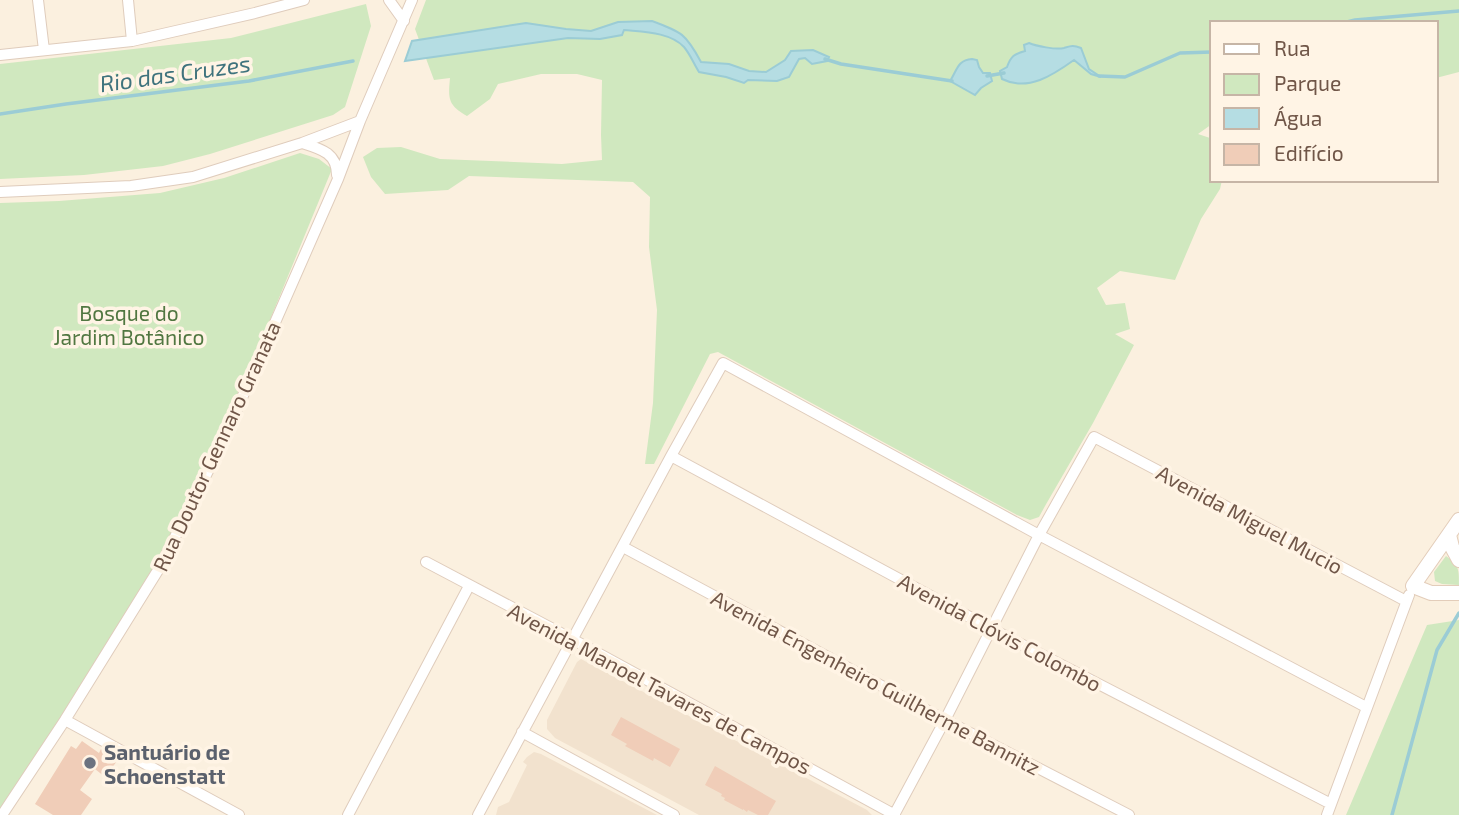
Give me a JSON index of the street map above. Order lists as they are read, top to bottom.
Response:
{
  "streets": {
    "street": [
      "Rua Doutor Gennaro Granata",
      "Avenida Miguel Mucio",
      "Avenida Clóvis Colombo",
      "Avenida Engenheiro Guilherme Bannitz",
      "Avenida Manoel Tavares de Campos"
    ]
  },
  "water": ["Rio das Cruzes"],
  "parks": ["Bosque do Jardim Botânico"],
  "places": ["Santuário de Schoenstatt"],
  "legend": [
    "Rua",
    "Parque",
    "Água",
    "Edifício"
  ]
}
